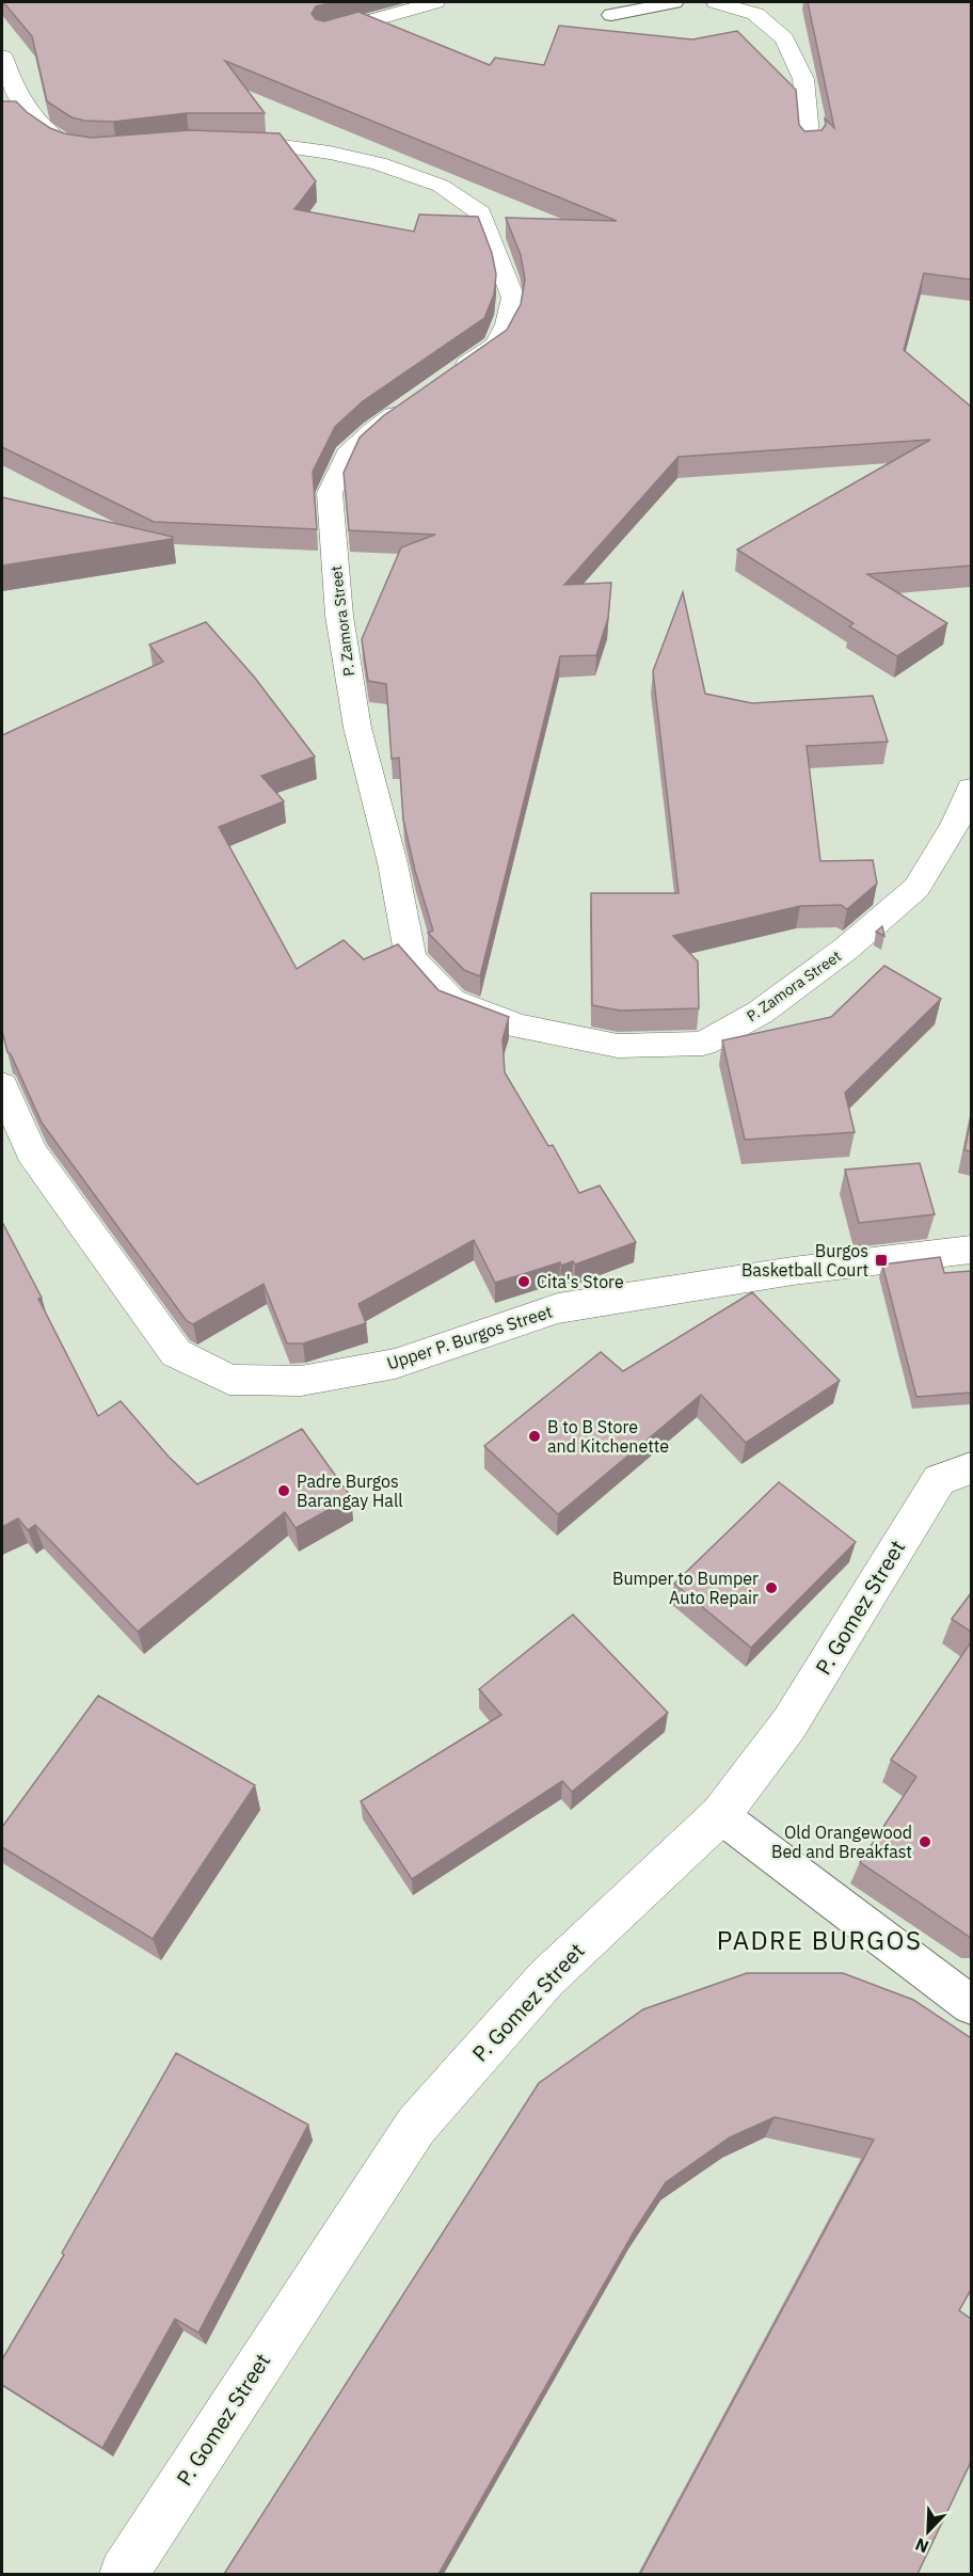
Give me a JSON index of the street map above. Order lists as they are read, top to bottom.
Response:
{
  "streets": {
    "street": ["P. Zamora Street", "Upper P. Burgos Street", "P. Gomez Street"]
  },
  "districts": ["PADRE BURGOS"],
  "places": {
    "transit": ["Burgos Basketball Court"],
    "other": [
      "Cita's Store",
      "B to B Store and Kitchenette",
      "Padre Burgos Barangay Hall",
      "Bumper to Bumper Auto Repair",
      "Old Orangewood Bed and Breakfast"
    ]
  },
  "north": "bottom left"
}
